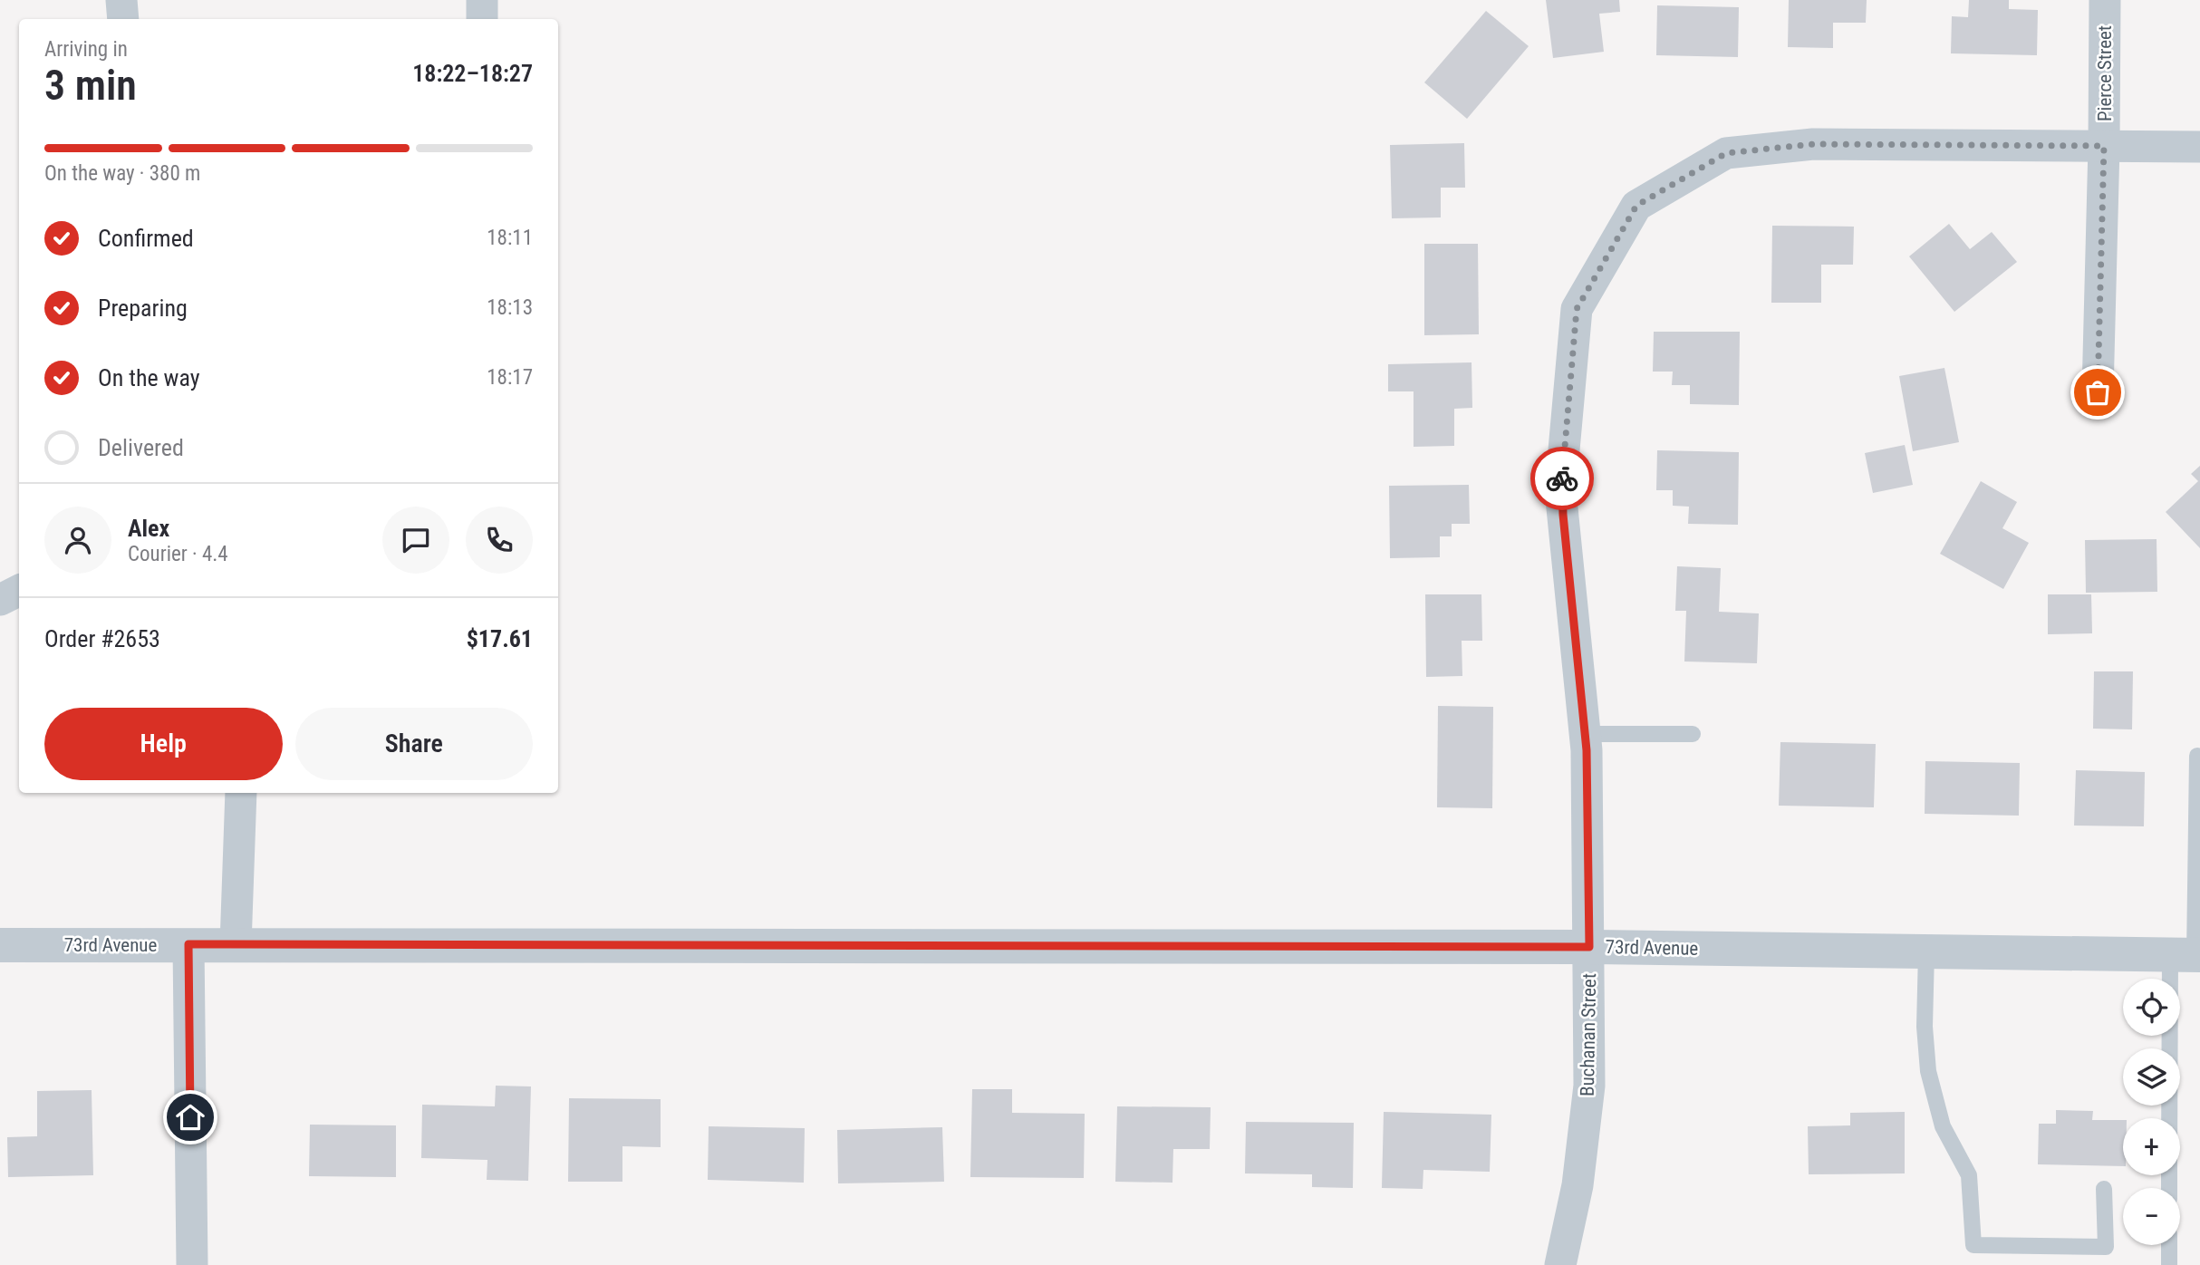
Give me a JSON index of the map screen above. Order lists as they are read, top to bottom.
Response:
{
  "streets": {
    "street": ["Pierce Street", "73rd Avenue", "Buchanan Street"]
  },
  "crossings": [
    ["Pierce Street", "Buchanan Street"],
    ["73rd Avenue", "Buchanan Street"]
  ],
  "page": {
    "heading": ["3 min", "Arriving in", "18:22–18:27"],
    "panel": [
      "Alex",
      "Courier · 4.4",
      "Order #2653",
      "$17.61"
    ],
    "bar": "On the way · 380 m",
    "list": [
      ["Confirmed", "18:11"],
      ["Preparing", "18:13"],
      ["On the way", "18:17"],
      "Delivered"
    ],
    "buttons": ["Help", "Share"],
    "map_buttons": ["+", "−"]
  }
}
